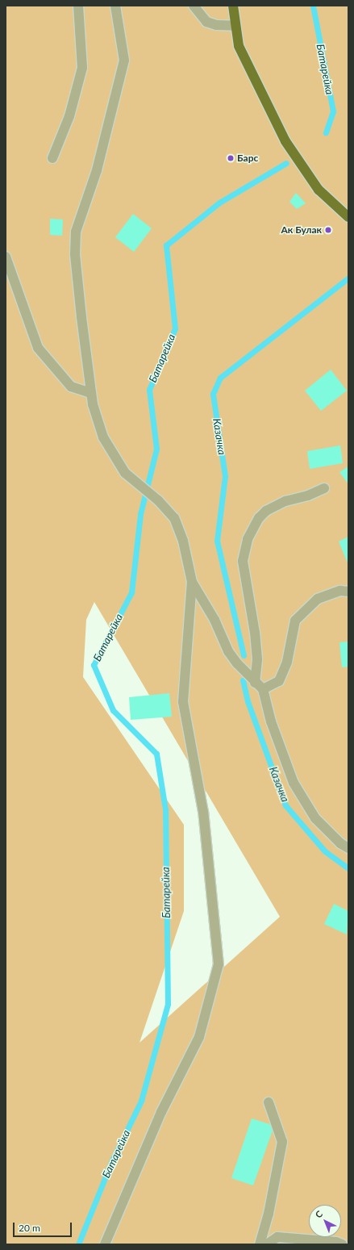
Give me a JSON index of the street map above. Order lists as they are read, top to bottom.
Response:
{
  "water": ["Батарейка", "Казачка"],
  "places": ["Барс", "Ак Булак"],
  "scale_bar": "20 m",
  "north": "top left"
}
